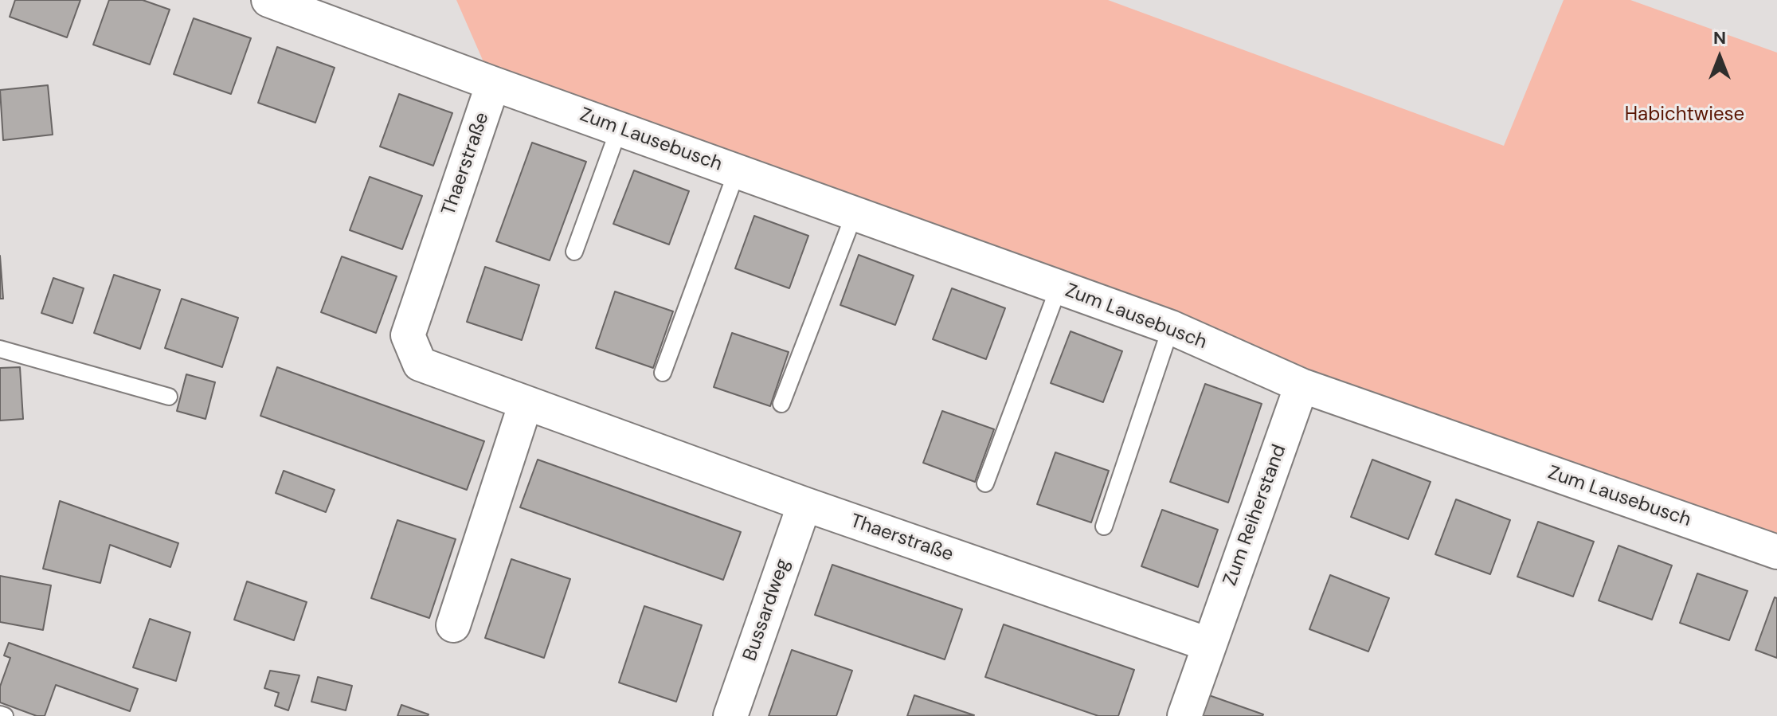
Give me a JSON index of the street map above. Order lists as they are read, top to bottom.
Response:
{
  "streets": {
    "street": [
      "Zum Lausebusch",
      "Thaerstraße",
      "Zum Reiherstand",
      "Bussardweg"
    ]
  },
  "crossings": [
    ["Zum Lausebusch", "Thaerstraße"],
    ["Zum Lausebusch", "Zum Reiherstand"],
    ["Thaerstraße", "Zum Reiherstand"],
    ["Thaerstraße", "Bussardweg"]
  ],
  "parks": ["Habichtwiese"],
  "north": "top"
}
